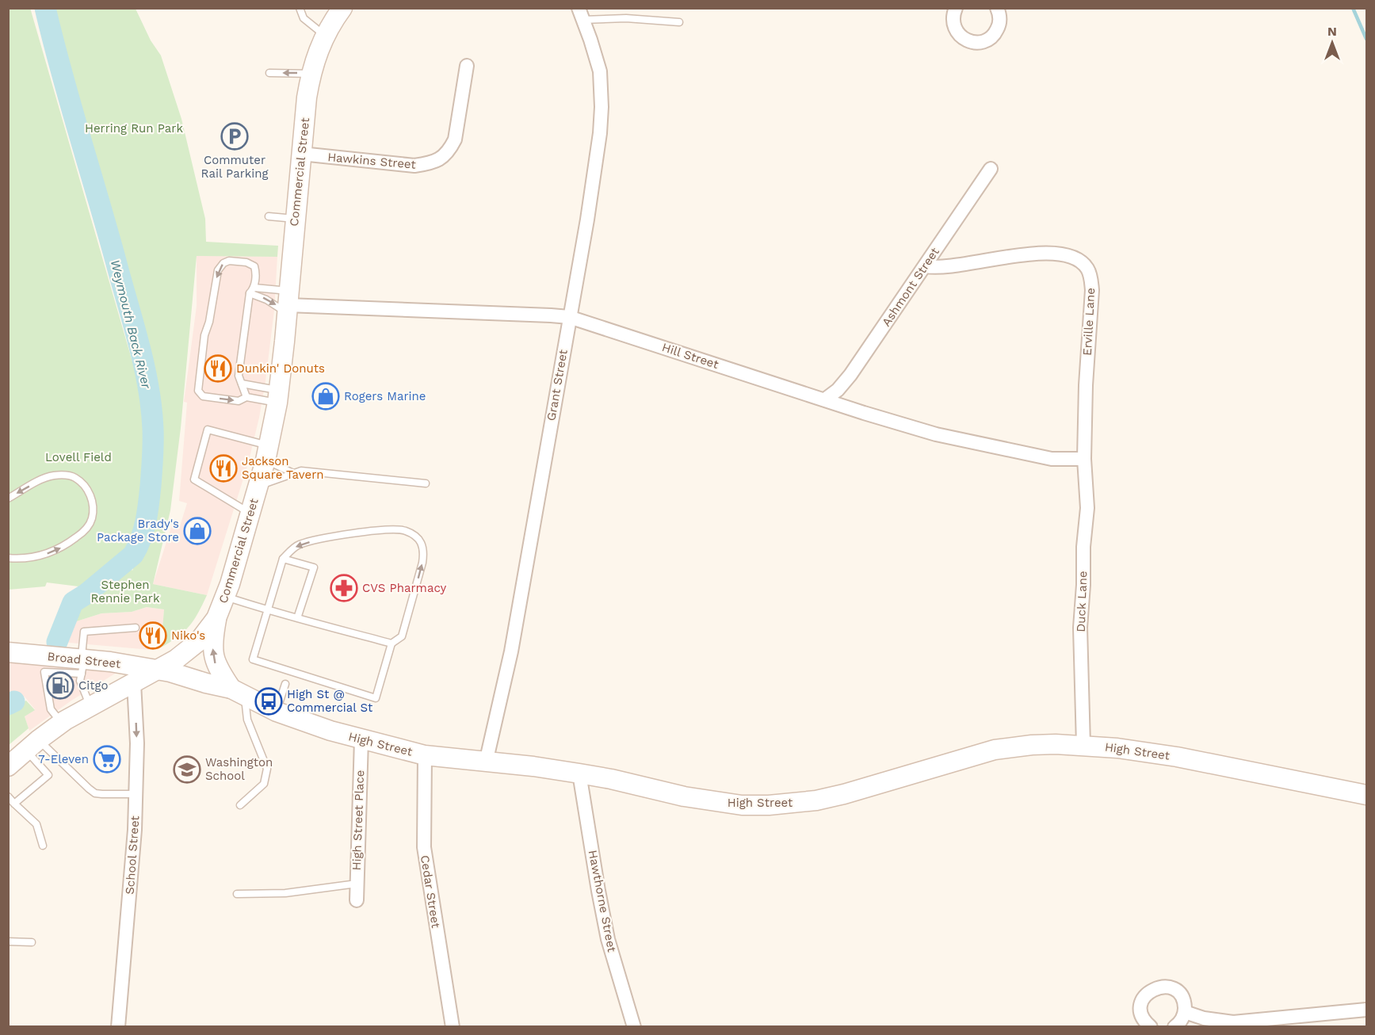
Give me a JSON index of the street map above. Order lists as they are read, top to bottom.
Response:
{
  "streets": {
    "main road": ["Commercial Street", "Broad Street", "High Street"],
    "street": [
      "Hawkins Street",
      "Ashmont Street",
      "Erville Lane",
      "Hill Street",
      "Grant Street",
      "Duck Lane",
      "High Street Place",
      "School Street",
      "Cedar Street",
      "Hawthorne Street"
    ]
  },
  "crossings": [
    ["Hawkins Street", "Commercial Street"],
    ["Commercial Street", "Hill Street"],
    ["Commercial Street", "Broad Street"],
    ["Commercial Street", "High Street"],
    ["Commercial Street", "School Street"],
    ["Ashmont Street", "Erville Lane"],
    ["Ashmont Street", "Hill Street"],
    ["Erville Lane", "Hill Street"],
    ["Erville Lane", "Duck Lane"],
    ["Hill Street", "Grant Street"],
    ["Hill Street", "Duck Lane"],
    ["Grant Street", "High Street"],
    ["Duck Lane", "High Street"],
    ["Broad Street", "High Street"],
    ["High Street", "High Street Place"],
    ["High Street", "Cedar Street"],
    ["High Street", "Hawthorne Street"]
  ],
  "water": ["Weymouth Back River"],
  "parks": ["Herring Run Park", "Lovell Field", "Stephen Rennie Park"],
  "places": {
    "parking": ["Commuter Rail Parking"],
    "restaurant": ["Dunkin' Donuts", "Jackson Square Tavern", "Niko's"],
    "shop": ["Rogers Marine", "Brady's Package Store"],
    "pharmacy": ["CVS Pharmacy"],
    "fuel station": ["Citgo"],
    "bus stop": ["High St @ Commercial St"],
    "supermarket": ["7-Eleven"],
    "school or university": ["Washington School"]
  },
  "north": "top"
}
